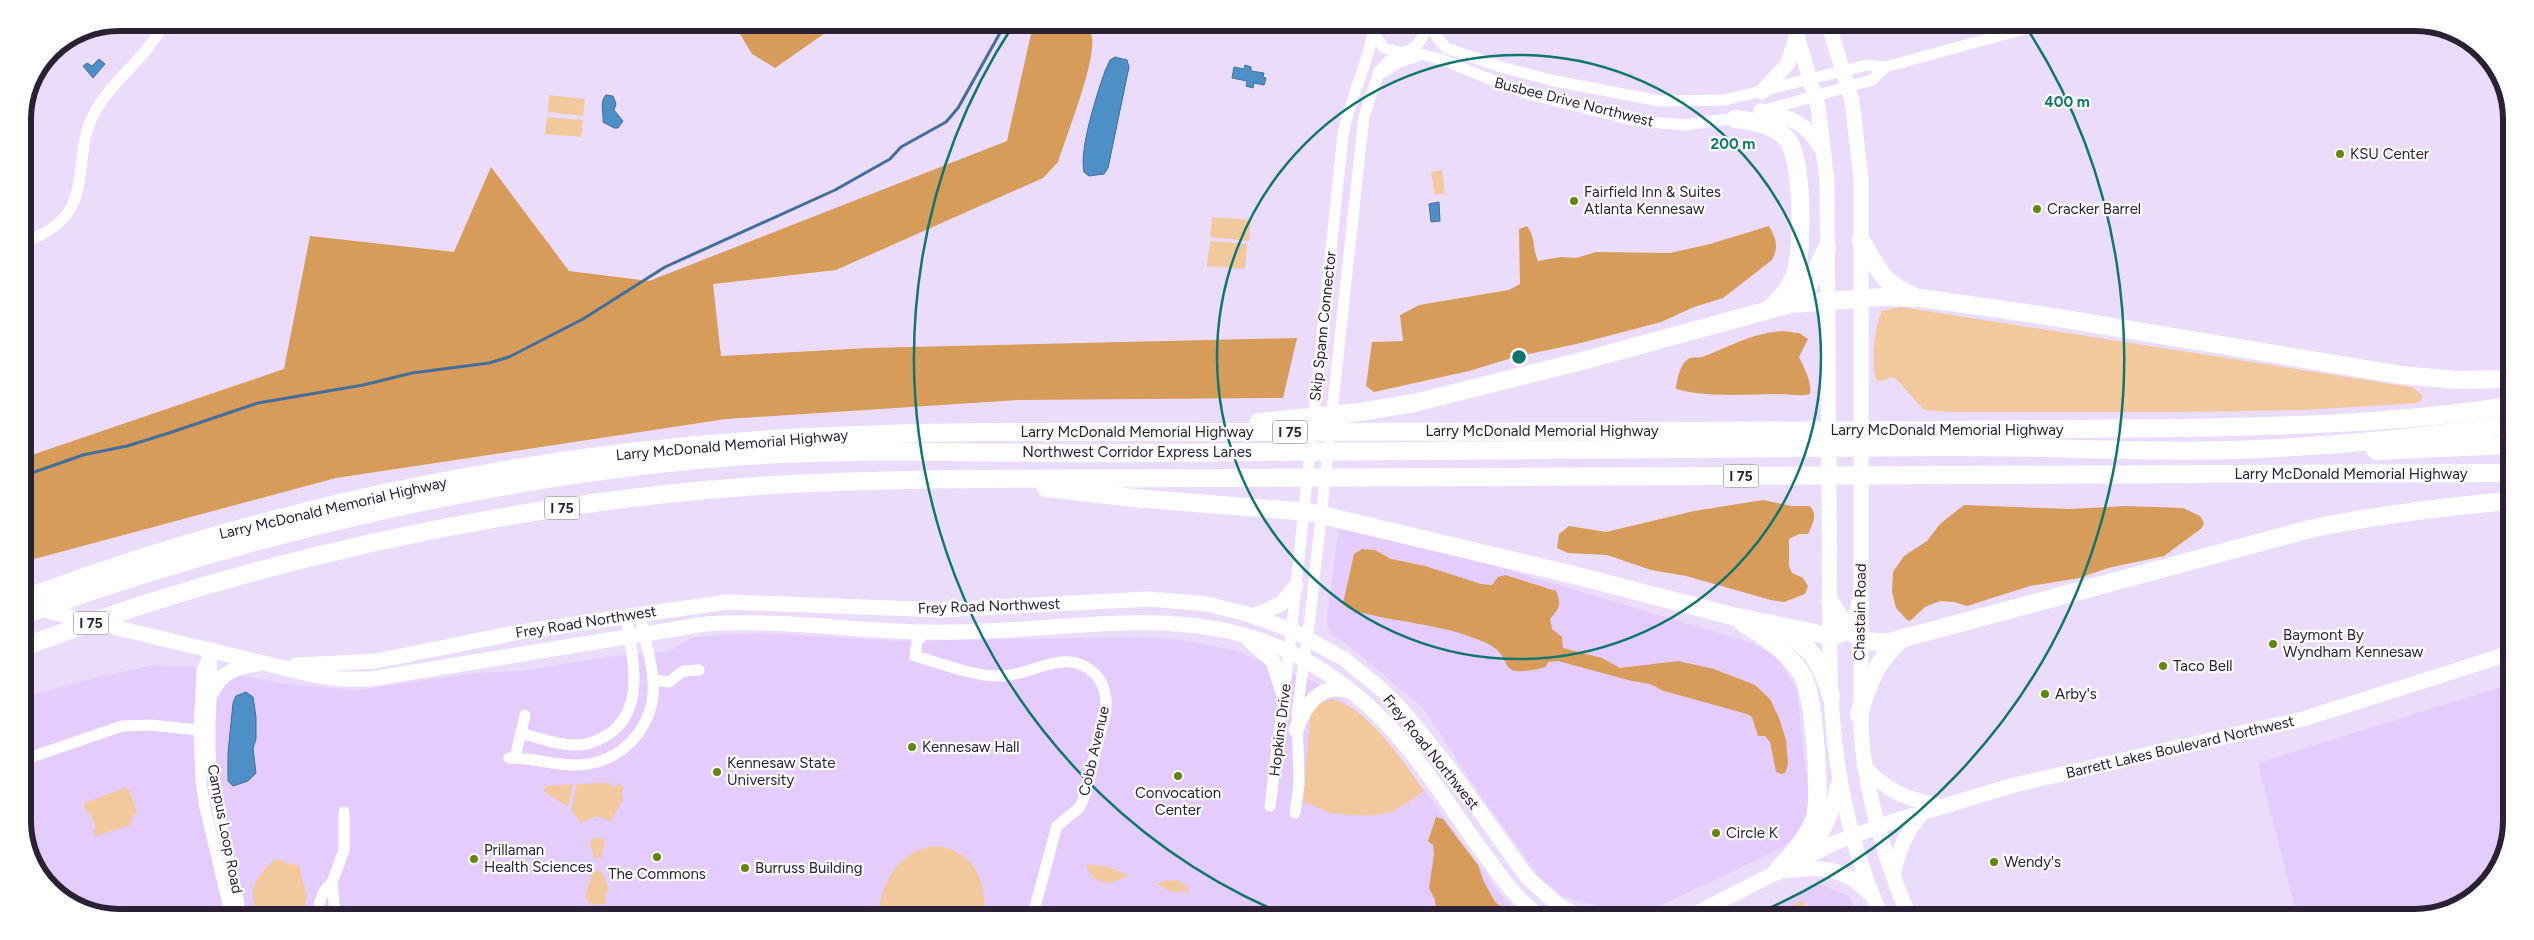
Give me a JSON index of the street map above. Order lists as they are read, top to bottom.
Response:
{
  "streets": {
    "highway": ["Larry McDonald Memorial Highway", "I 75", "Northwest Corridor Express Lanes"],
    "main road": ["Frey Road Northwest", "Chastain Road", "Barrett Lakes Boulevard Northwest"],
    "street": [
      "Busbee Drive Northwest",
      "Skip Spann Connector",
      "Hopkins Drive",
      "Cobb Avenue",
      "Campus Loop Road"
    ]
  },
  "crossings": [
    ["Busbee Drive Northwest", "Chastain Road"],
    ["Skip Spann Connector", "Frey Road Northwest"],
    ["Skip Spann Connector", "Hopkins Drive"],
    ["Frey Road Northwest", "Hopkins Drive"],
    ["Frey Road Northwest", "Cobb Avenue"],
    ["Frey Road Northwest", "Campus Loop Road"],
    ["Chastain Road", "Barrett Lakes Boulevard Northwest"]
  ],
  "places": [
    "KSU Center",
    "Fairfield Inn & Suites Atlanta Kennesaw",
    "Cracker Barrel",
    "Baymont By Wyndham Kennesaw",
    "Taco Bell",
    "Arby's",
    "Kennesaw Hall",
    "Kennesaw State University",
    "Convocation Center",
    "Circle K",
    "The Commons",
    "Prillaman Health Sciences",
    "Wendy's",
    "Burruss Building"
  ],
  "rings": ["400 m", "200 m"]
}
